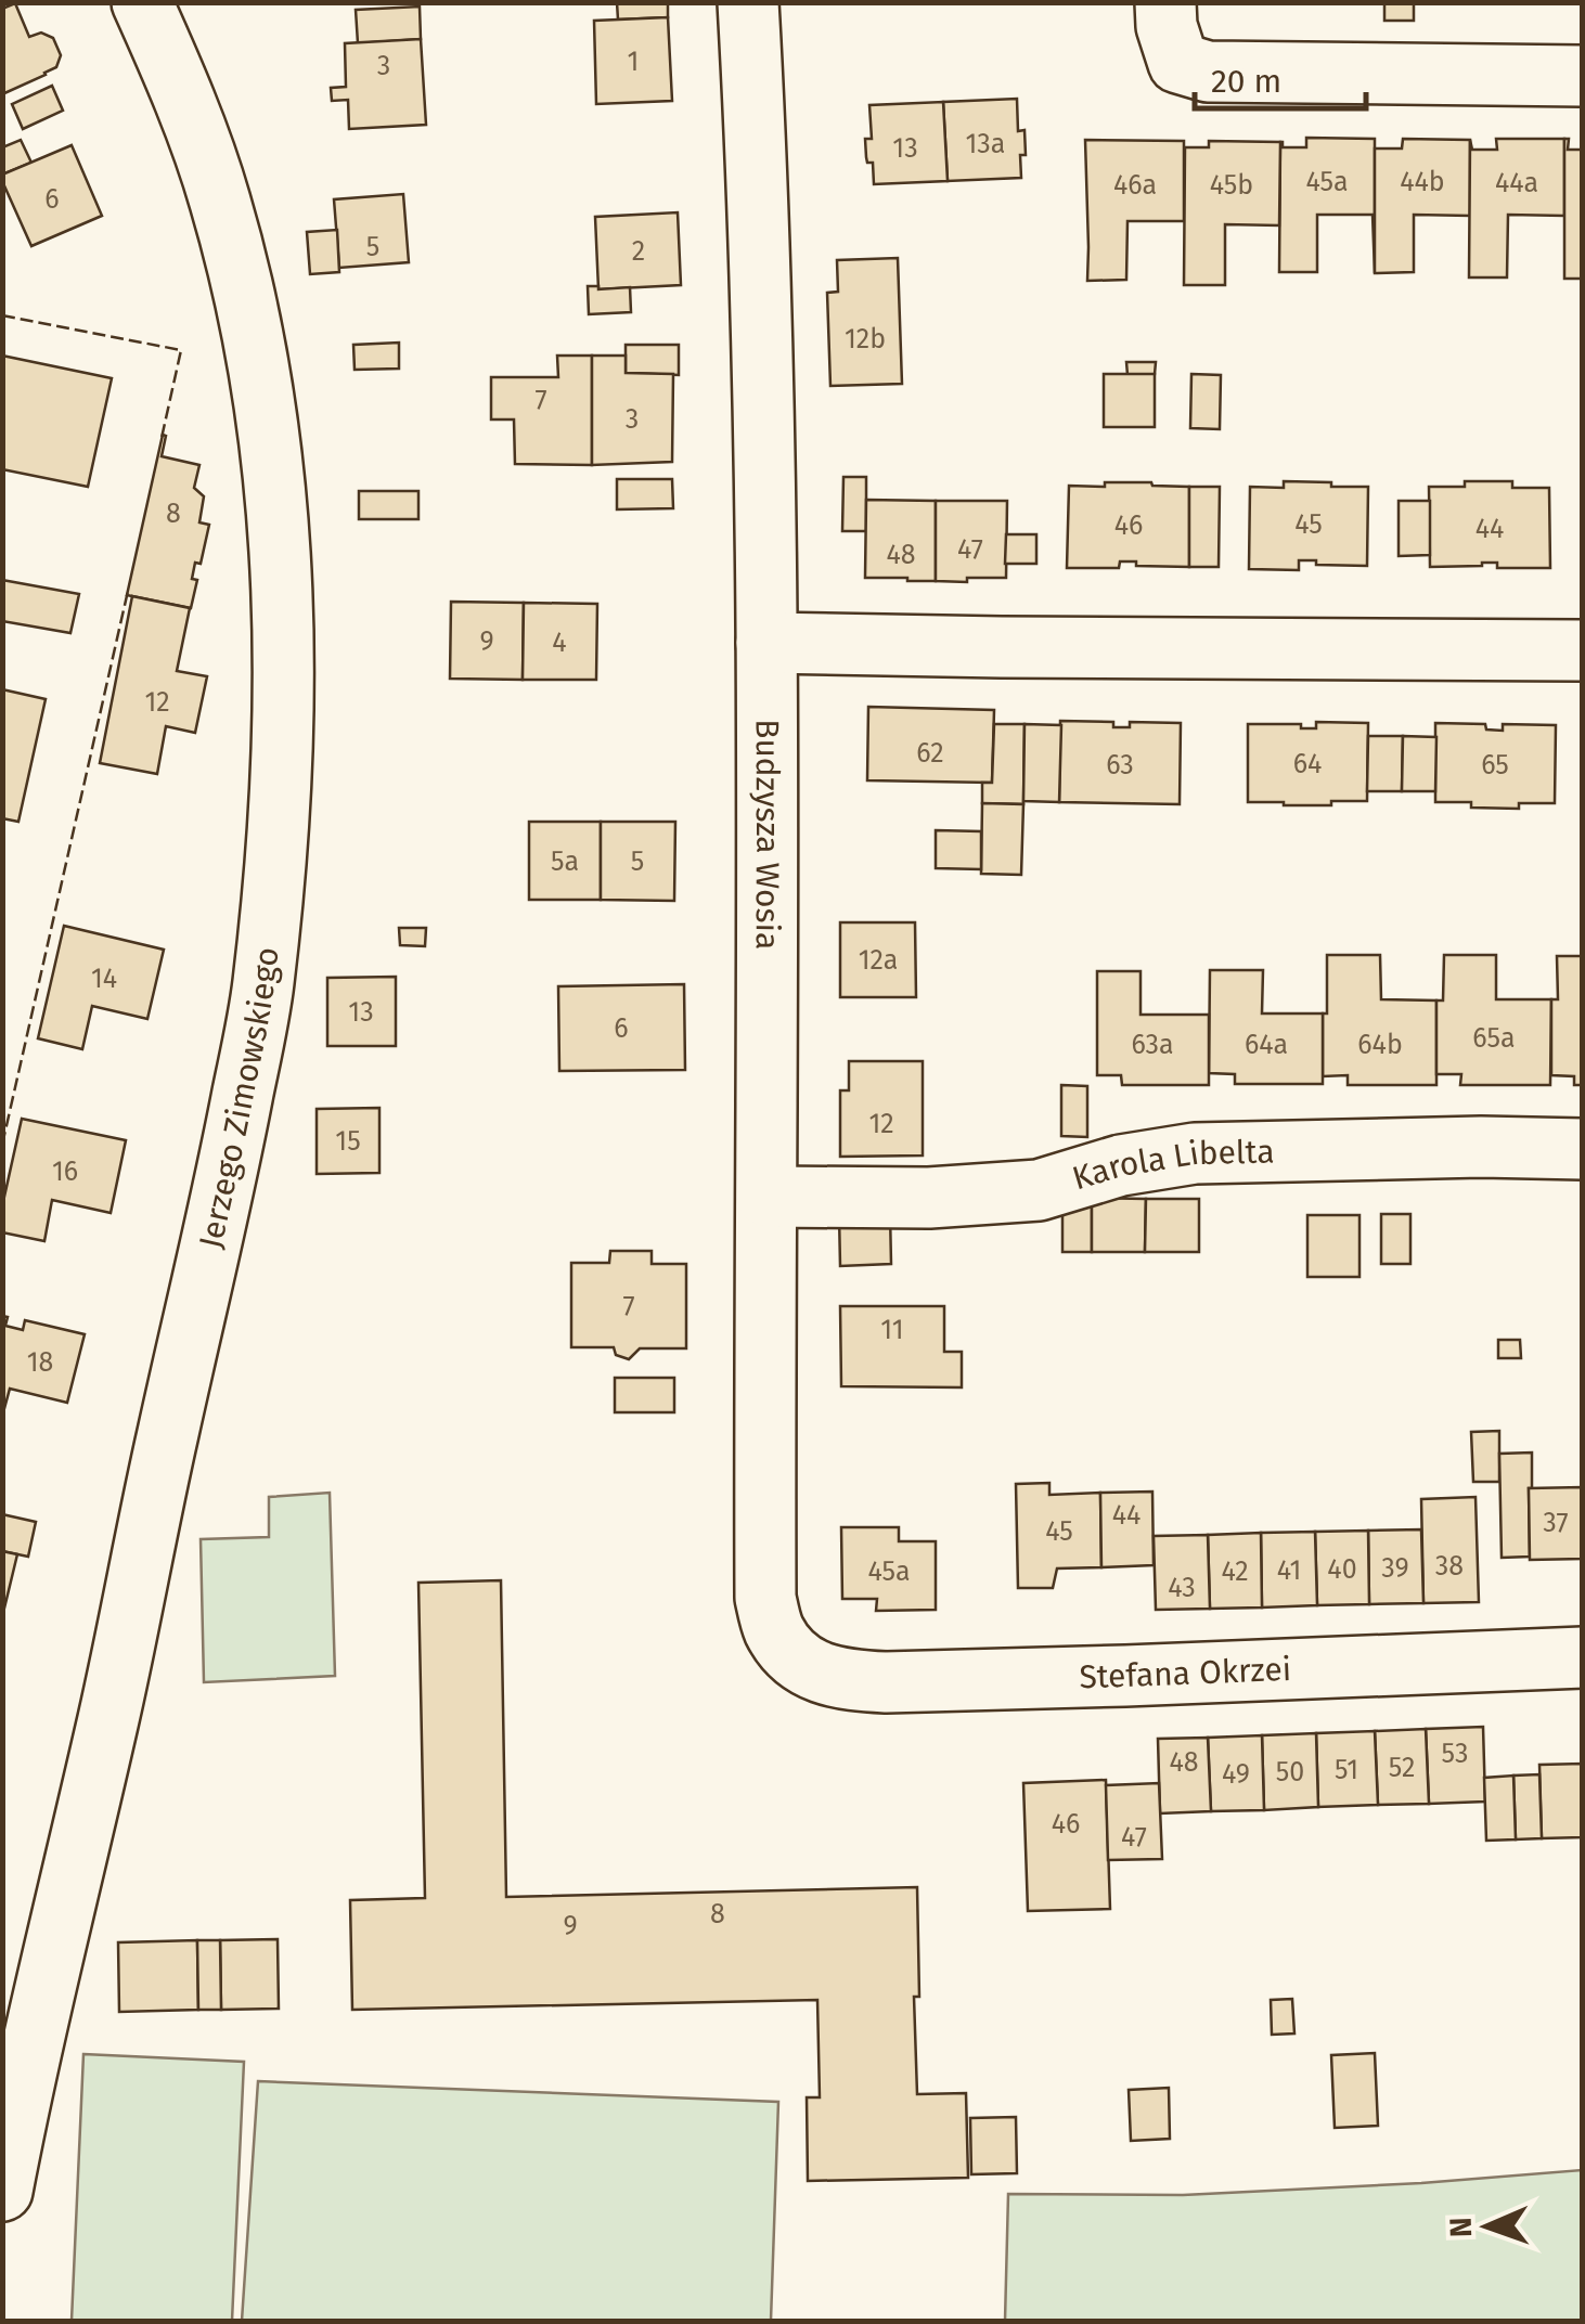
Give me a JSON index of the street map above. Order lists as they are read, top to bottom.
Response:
{
  "streets": {
    "street": [
      "Budzysza Wosia",
      "Jerzego Zimowskiego",
      "Karola Libelta",
      "Stefana Okrzei"
    ]
  },
  "crossings": [
    ["Budzysza Wosia", "Karola Libelta"],
    ["Budzysza Wosia", "Stefana Okrzei"]
  ],
  "house_numbers": [
    "1",
    "3",
    "13a",
    "13",
    "45a",
    "44b",
    "44a",
    "46a",
    "45b",
    "6",
    "5",
    "2",
    "12b",
    "7",
    "3",
    "8",
    "45",
    "46",
    "44",
    "47",
    "48",
    "9",
    "4",
    "12",
    "62",
    "64",
    "63",
    "65",
    "5a",
    "5",
    "12a",
    "14",
    "13",
    "6",
    "65a",
    "63a",
    "64a",
    "64b",
    "12",
    "15",
    "16",
    "7",
    "11",
    "18",
    "44",
    "37",
    "45",
    "38",
    "39",
    "40",
    "41",
    "45a",
    "42",
    "43",
    "53",
    "48",
    "52",
    "51",
    "50",
    "49",
    "46",
    "47",
    "8",
    "9"
  ],
  "scale_bar": "20 m",
  "north": "left"
}
